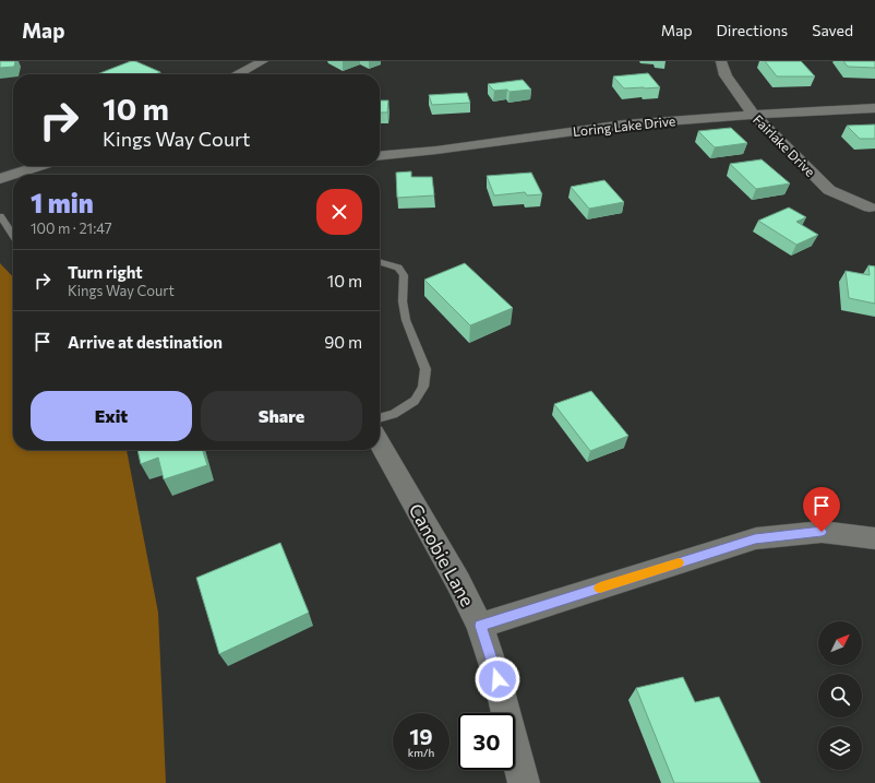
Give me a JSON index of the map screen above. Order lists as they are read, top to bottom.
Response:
{
  "streets": {
    "street": ["Loring Lake Drive", "Fairlake Drive", "Canobie Lane"]
  },
  "crossings": [
    ["Loring Lake Drive", "Fairlake Drive"]
  ],
  "north": "top right",
  "page": {
    "header": "Map",
    "nav": ["Map", "Directions", "Saved"],
    "turn": ["10 m", "Kings Way Court"],
    "heading": ["1 min", "100 m · 21:47"],
    "list": [
      {
        "name": "Turn right",
        "note": "Kings Way Court",
        "value": "10 m"
      },
      {
        "name": "Arrive at destination",
        "value": "90 m"
      }
    ],
    "buttons": ["Exit", "Share"],
    "speed": "19 km/h",
    "limit": "30"
  }
}
